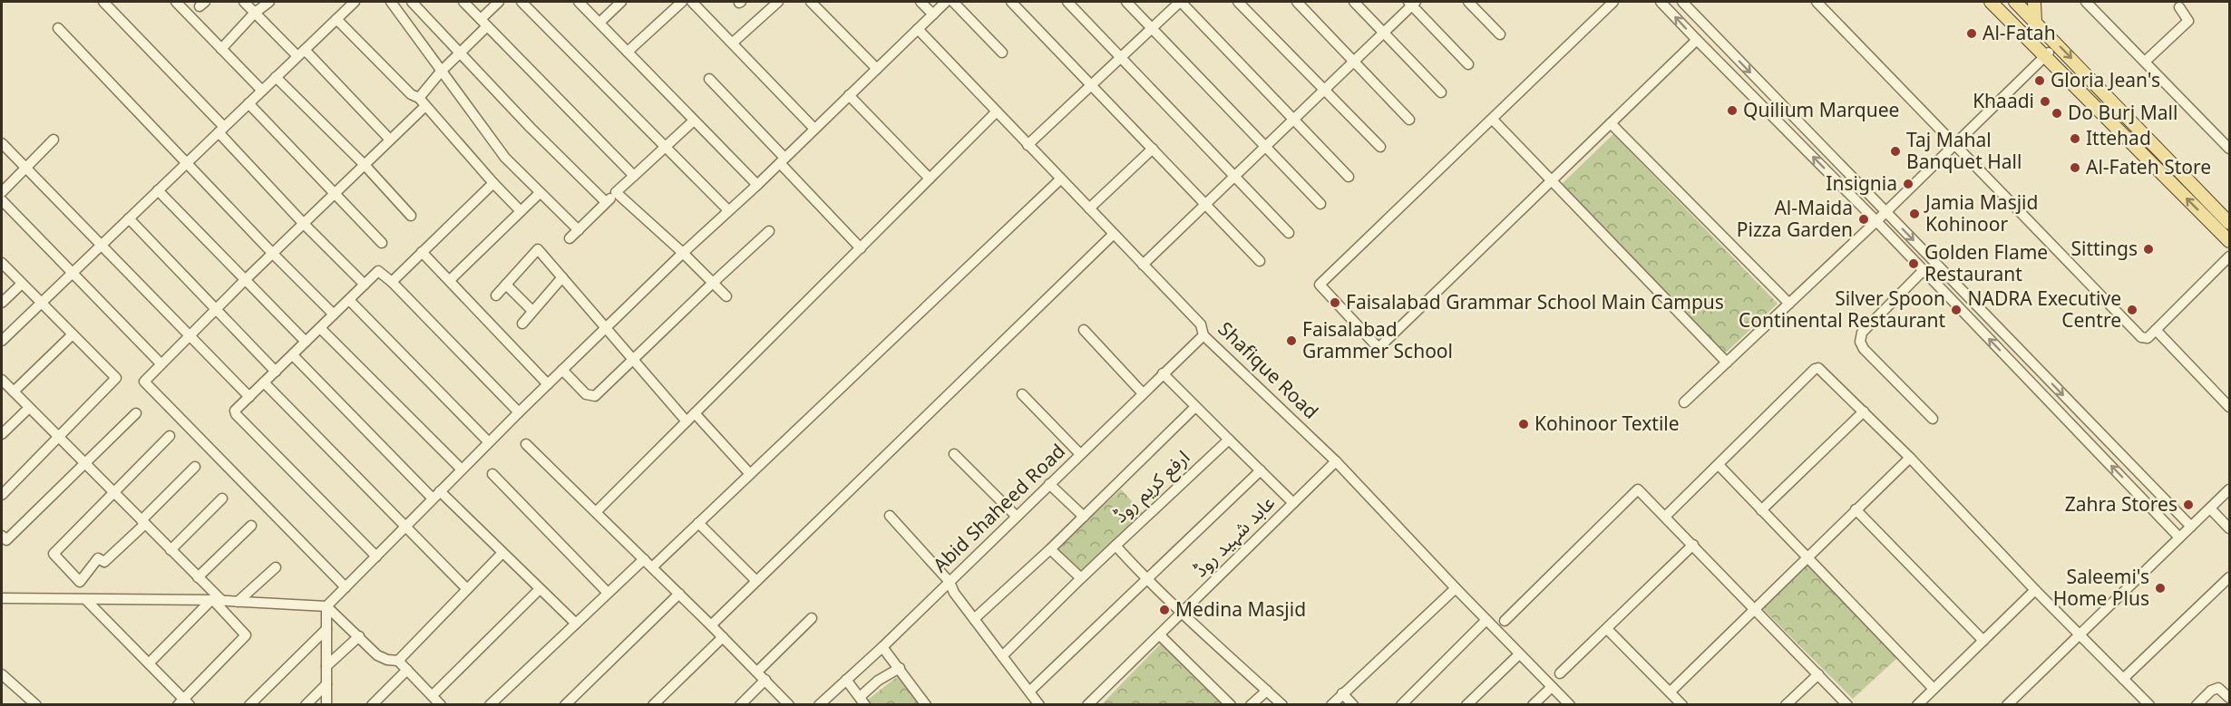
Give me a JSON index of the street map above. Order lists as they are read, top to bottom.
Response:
{
  "streets": {
    "street": [
      "Shafique Road",
      "ارفع کریم روڈ",
      "Abid Shaheed Road",
      "عابد شہید روڈ"
    ]
  },
  "crossings": [
    ["Shafique Road", "Abid Shaheed Road"],
    ["Shafique Road", "عابد شہید روڈ"],
    ["ارفع کریم روڈ", "عابد شہید روڈ"]
  ],
  "places": [
    "Al-Fatah",
    "Gloria Jean's",
    "Khaadi",
    "Quilium Marquee",
    "Do Burj Mall",
    "Ittehad",
    "Taj Mahal Banquet Hall",
    "Al-Fateh Store",
    "Insignia",
    "Jamia Masjid Kohinoor",
    "Al-Maida Pizza Garden",
    "Sittings",
    "Golden Flame Restaurant",
    "Faisalabad Grammar School Main Campus",
    "Silver Spoon Continental Restaurant",
    "NADRA Executive Centre",
    "Faisalabad Grammer School",
    "Kohinoor Textile",
    "Zahra Stores",
    "Saleemi's Home Plus",
    "Medina Masjid"
  ]
}
